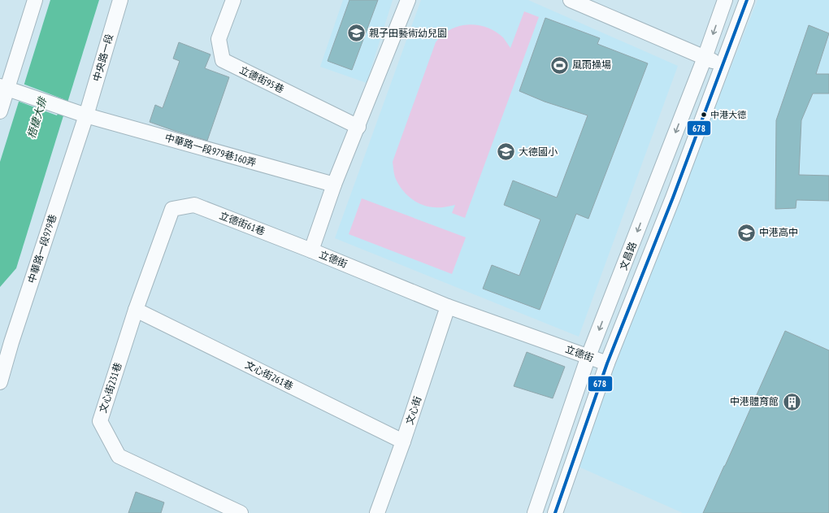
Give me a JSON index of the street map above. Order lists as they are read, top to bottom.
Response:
{
  "streets": {
    "street": [
      "中央路一段",
      "立德街95巷",
      "中華路一段979巷160弄",
      "立德街61巷",
      "中華路一段979巷",
      "文昌路",
      "立德街",
      "文心街261巷",
      "文心街231巷",
      "文心街"
    ]
  },
  "crossings": [
    ["中央路一段", "中華路一段979巷160弄"],
    ["中央路一段", "中華路一段979巷"],
    ["立德街95巷", "立德街"],
    ["中華路一段979巷160弄", "中華路一段979巷"],
    ["中華路一段979巷160弄", "立德街"],
    ["立德街61巷", "立德街"],
    ["立德街61巷", "文心街231巷"],
    ["文昌路", "立德街"],
    ["立德街", "文心街"],
    ["文心街261巷", "文心街231巷"],
    ["文心街261巷", "文心街"]
  ],
  "water": ["梧棲大排"],
  "places": {
    "school or university": ["親子田藝術幼兒園", "大德國小", "中港高中"],
    "sports": ["風雨操場"],
    "other": ["中港大德"],
    "building": ["中港體育館"]
  },
  "lines": ["transit line 678"]
}
